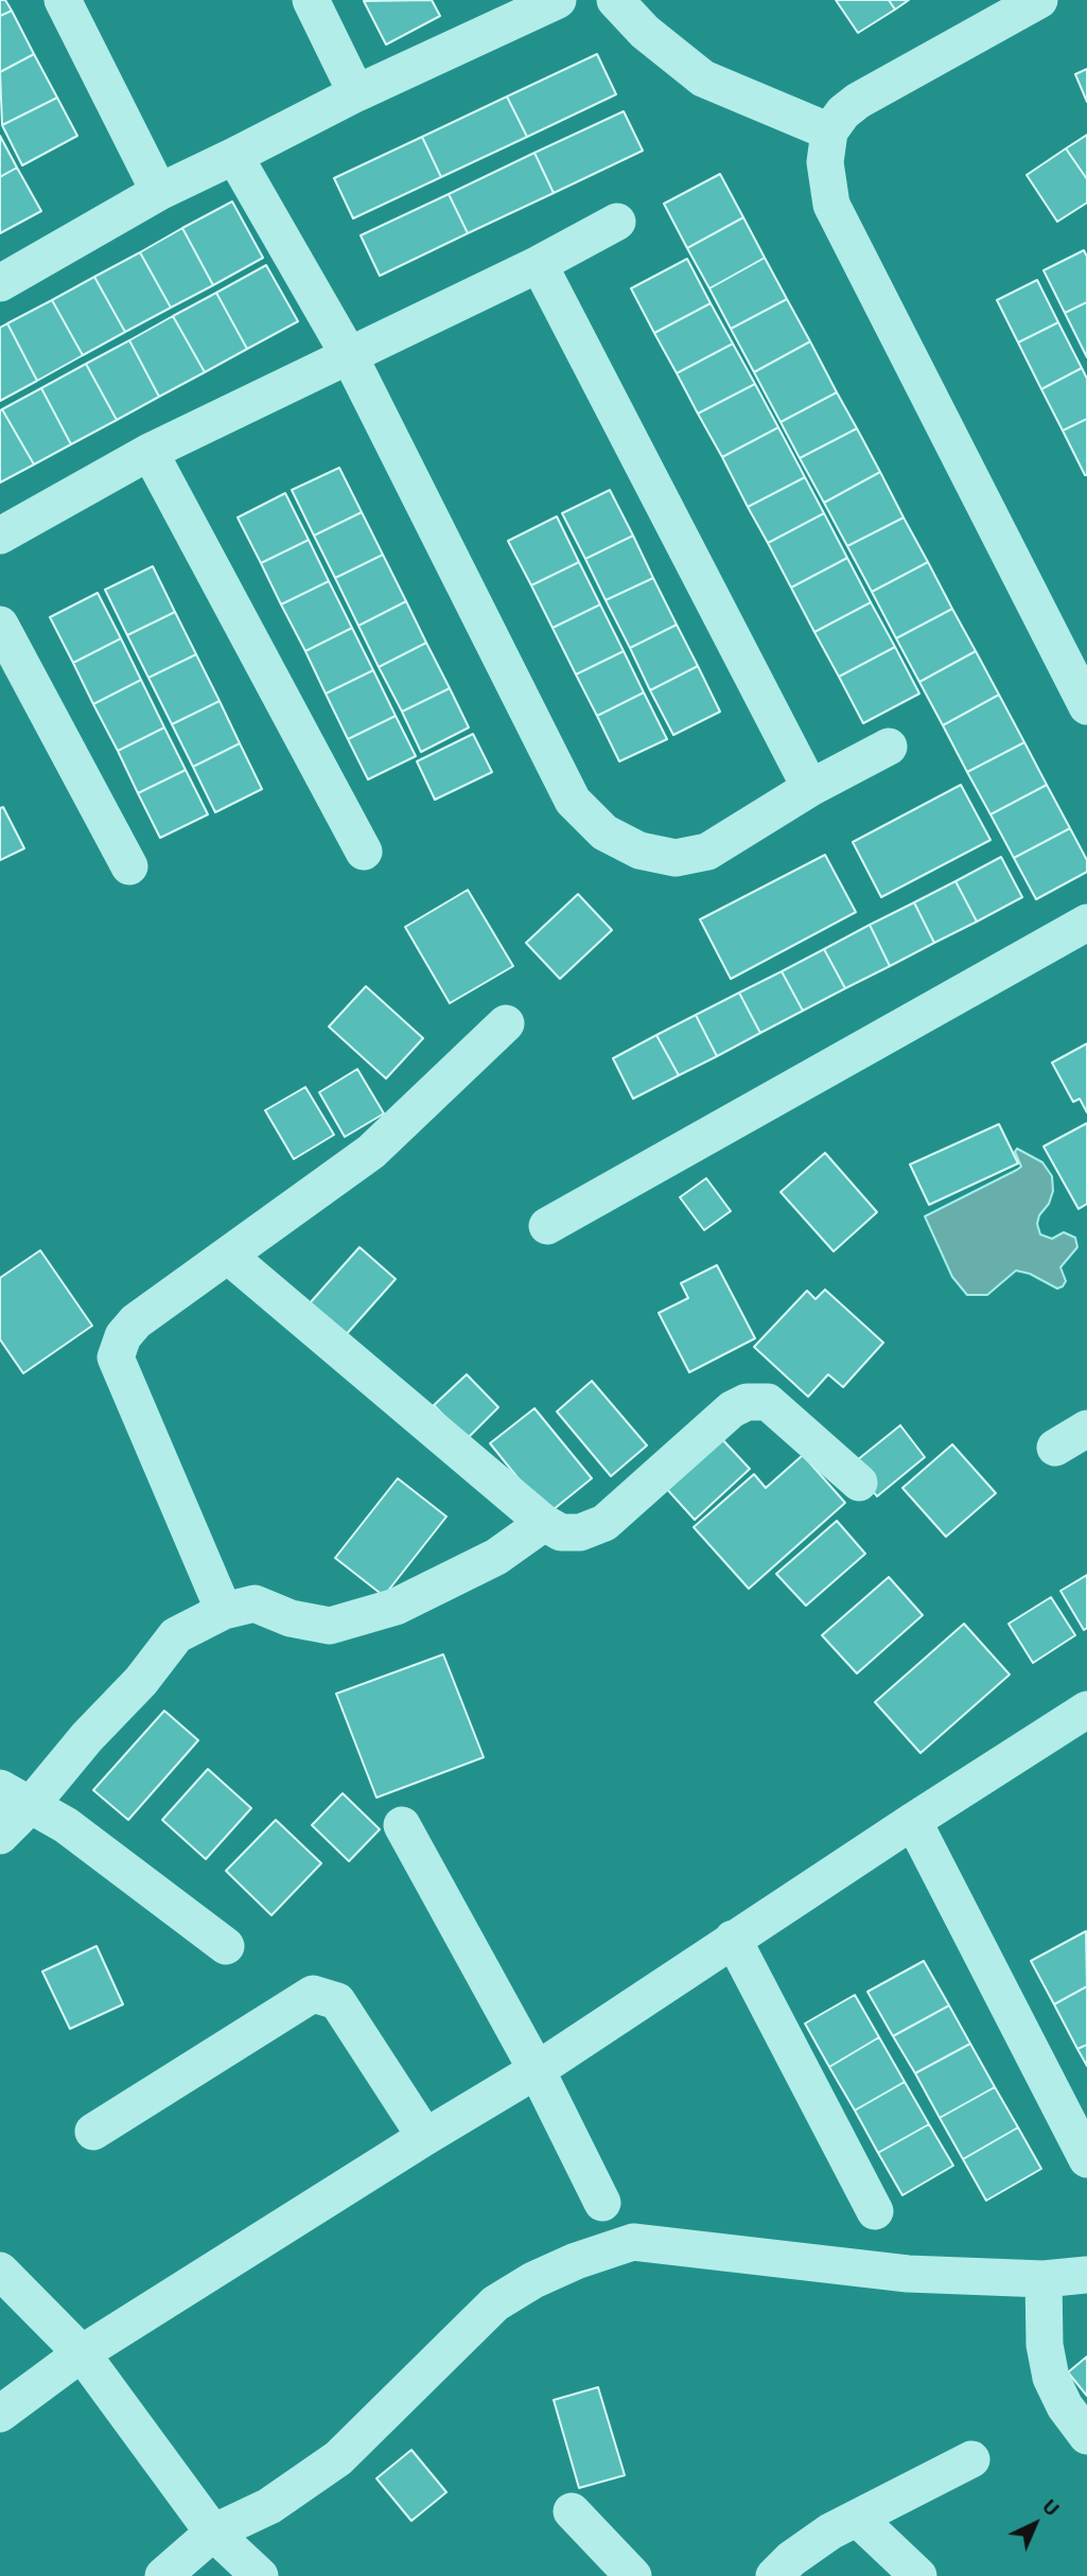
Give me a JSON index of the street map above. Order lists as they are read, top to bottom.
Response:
{
  "north": "top right"
}
